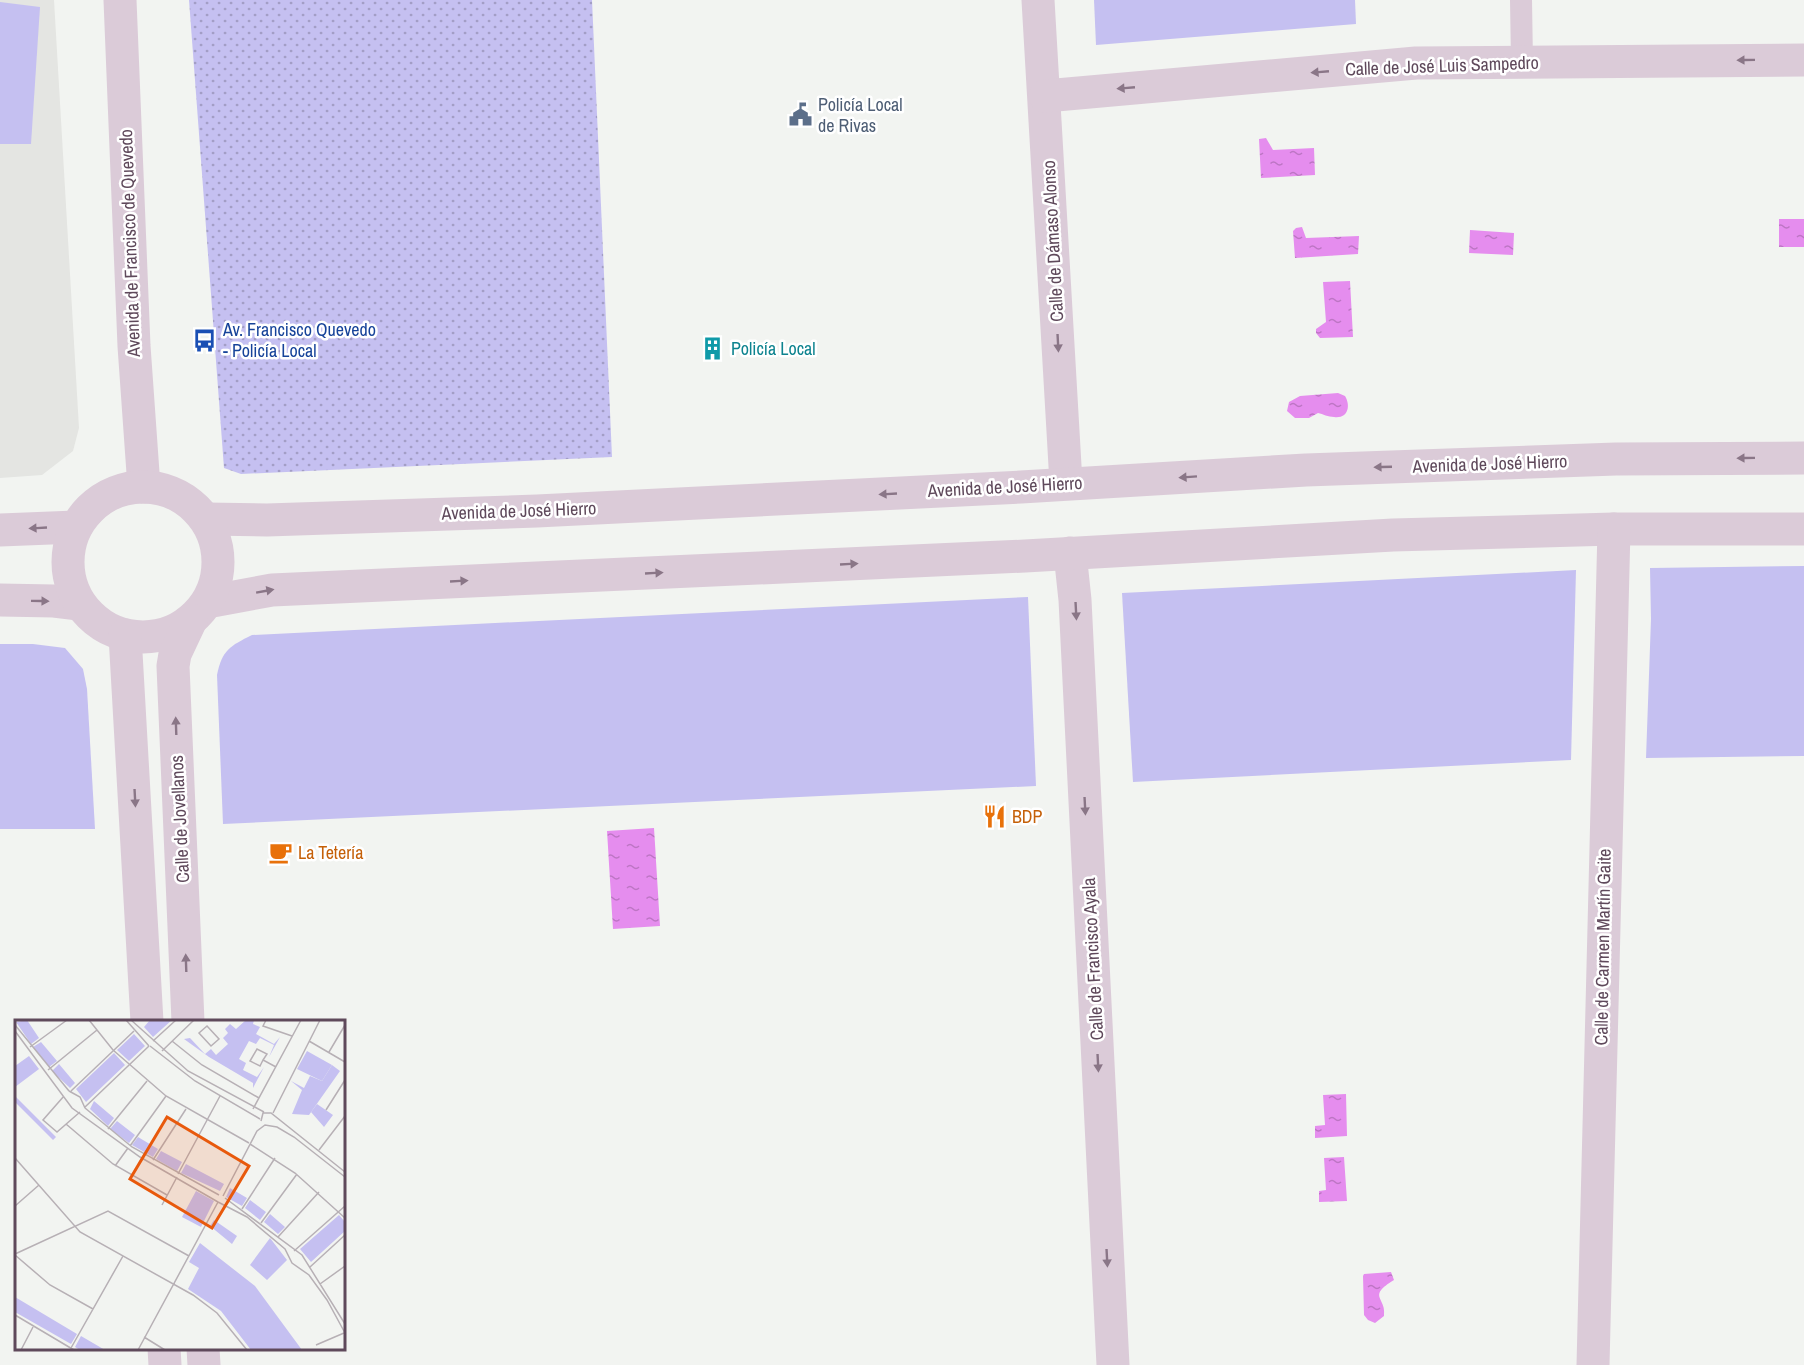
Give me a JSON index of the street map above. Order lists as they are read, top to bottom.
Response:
{
  "streets": {
    "street": [
      "Calle de José Luis Sampedro",
      "Calle de Dámaso Alonso",
      "Avenida de Francisco de Quevedo",
      "Avenida de José Hierro",
      "Calle de Jovellanos",
      "Calle de Carmen Martín Gaite",
      "Calle de Francisco Ayala"
    ]
  },
  "crossings": [
    ["Calle de José Luis Sampedro", "Calle de Dámaso Alonso"],
    ["Calle de Dámaso Alonso", "Avenida de José Hierro"],
    ["Avenida de Francisco de Quevedo", "Avenida de José Hierro"],
    ["Avenida de Francisco de Quevedo", "Calle de Jovellanos"],
    ["Avenida de José Hierro", "Calle de Jovellanos"]
  ],
  "one_way": ["Calle de José Luis Sampedro", "Calle de Dámaso Alonso", "Calle de Francisco Ayala"],
  "places": {
    "public building": ["Policía Local de Rivas"],
    "bus stop": ["Av. Francisco Quevedo - Policía Local"],
    "building": ["Policía Local"],
    "restaurant": ["BDP"],
    "cafe": ["La Tetería"]
  }
}
